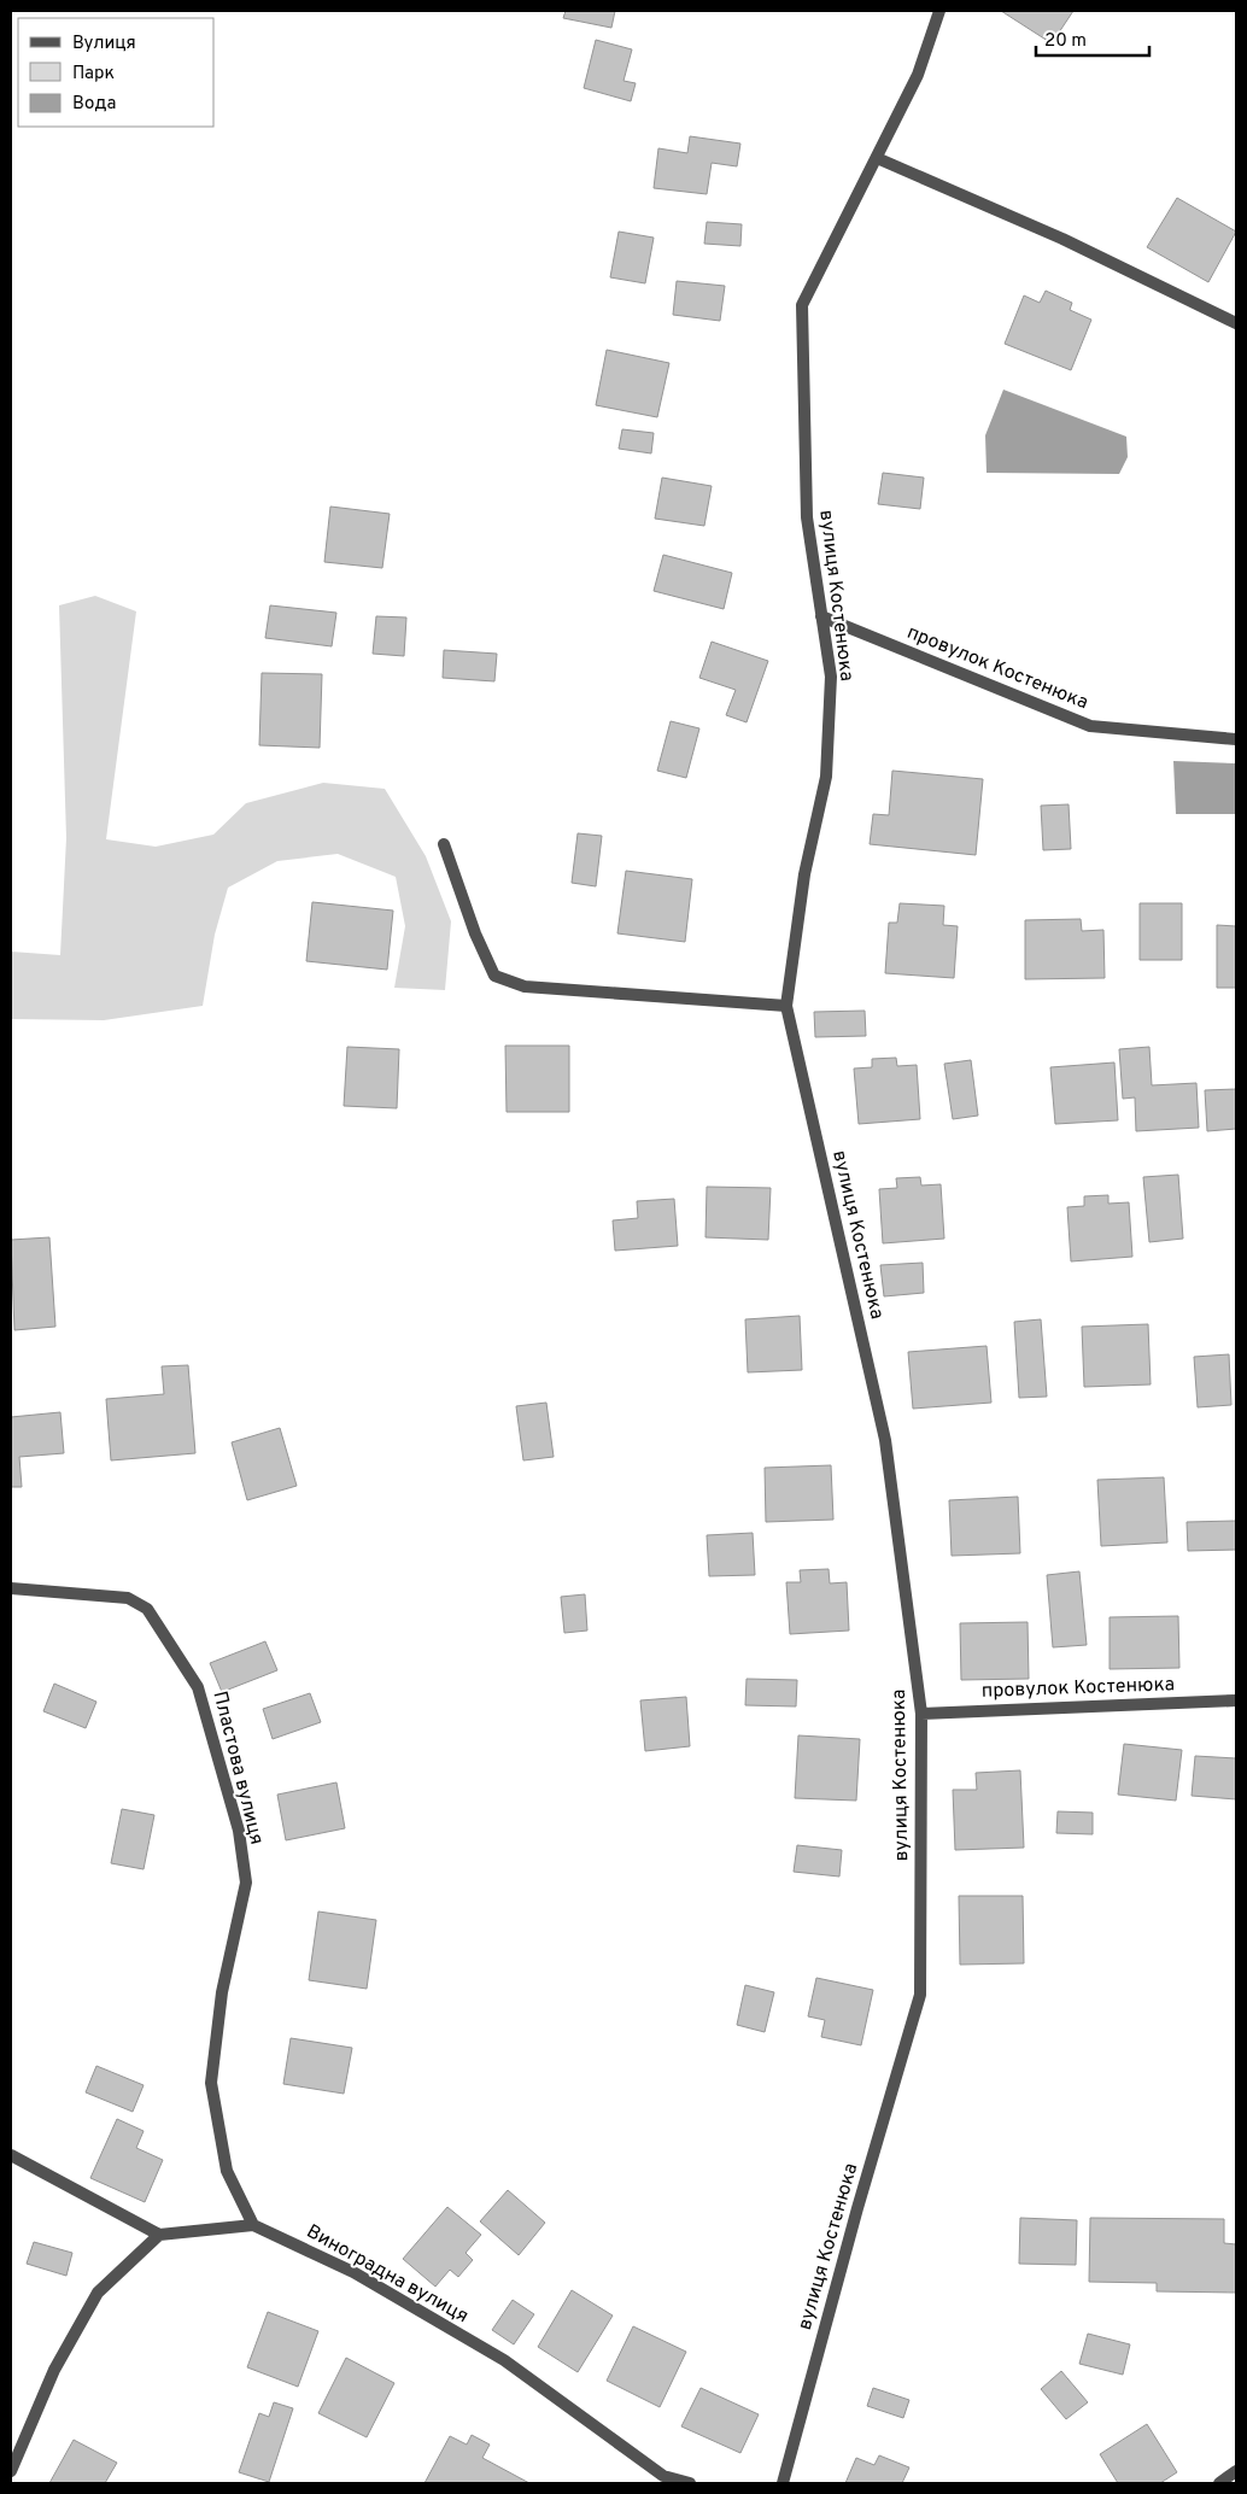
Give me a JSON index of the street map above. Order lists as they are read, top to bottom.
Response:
{
  "streets": {
    "street": [
      "вулиця Костенюка",
      "провулок Костенюка",
      "Пластова вулиця",
      "Виноградна вулиця"
    ]
  },
  "crossings": [
    ["вулиця Костенюка", "провулок Костенюка"],
    ["Пластова вулиця", "Виноградна вулиця"]
  ],
  "legend": ["Вулиця", "Парк", "Вода"],
  "scale_bar": "20 m"
}
